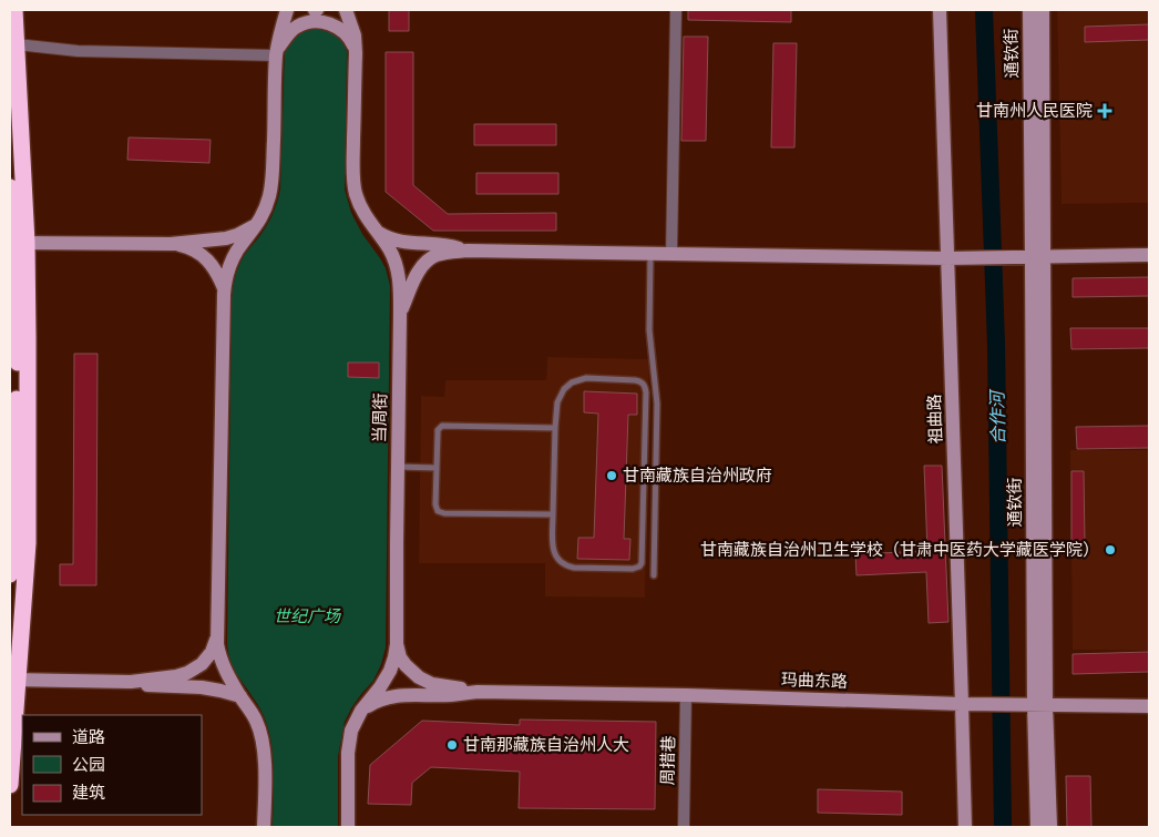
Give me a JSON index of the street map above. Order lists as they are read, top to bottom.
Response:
{
  "streets": {
    "street": [
      "通钦街",
      "当周街",
      "祖曲路",
      "玛曲东路",
      "周措巷"
    ]
  },
  "crossings": [
    ["通钦街", "玛曲东路"],
    ["祖曲路", "玛曲东路"],
    ["玛曲东路", "周措巷"]
  ],
  "water": ["合作河"],
  "parks": ["世纪广场"],
  "places": {
    "health": ["甘南州人民医院"],
    "other": ["甘南藏族自治州政府", "甘南藏族自治州卫生学校（甘肃中医药大学藏医学院）", "甘南那藏族自治州人大"]
  },
  "legend": ["道路", "公园", "建筑"]
}
